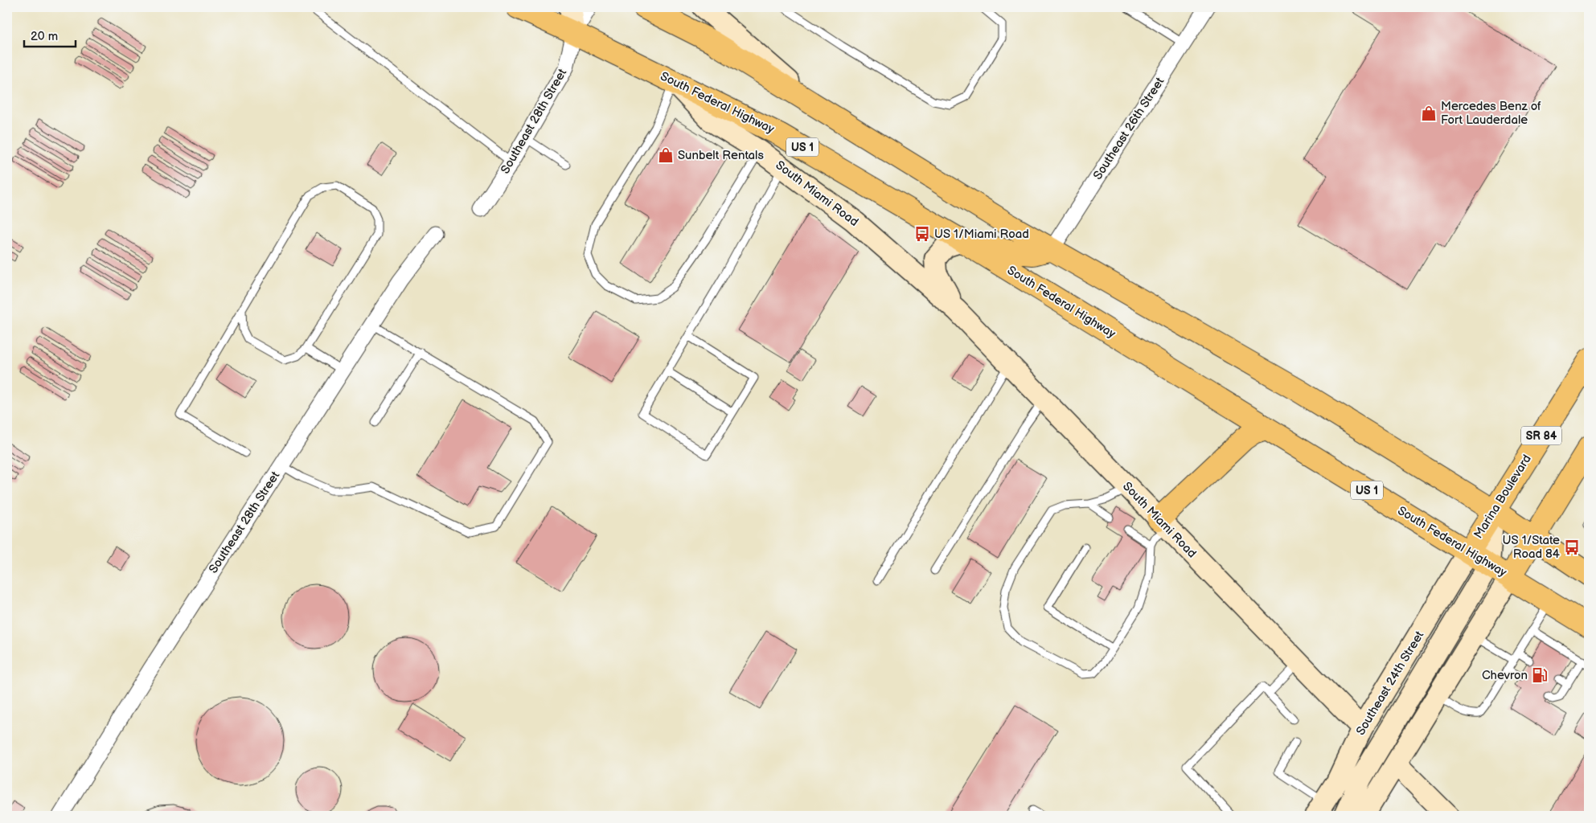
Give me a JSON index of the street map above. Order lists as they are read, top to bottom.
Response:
{
  "streets": {
    "main road": [
      "South Federal Highway",
      "US 1",
      "SR 84",
      "Marina Boulevard"
    ],
    "street": [
      "Southeast 28th Street",
      "Southeast 26th Street",
      "South Miami Road",
      "Southeast 24th Street"
    ]
  },
  "crossings": [
    ["South Federal Highway", "Southeast 28th Street"],
    ["South Federal Highway", "South Miami Road"],
    ["South Federal Highway", "Marina Boulevard"],
    ["South Federal Highway", "Southeast 24th Street"],
    ["South Miami Road", "Southeast 24th Street"],
    ["Marina Boulevard", "Southeast 24th Street"]
  ],
  "places": {
    "shop": ["Mercedes Benz of Fort Lauderdale", "Sunbelt Rentals"],
    "bus stop": ["US 1/Miami Road", "US 1/State Road 84"],
    "fuel station": ["Chevron"]
  },
  "scale_bar": "20 m"
}
